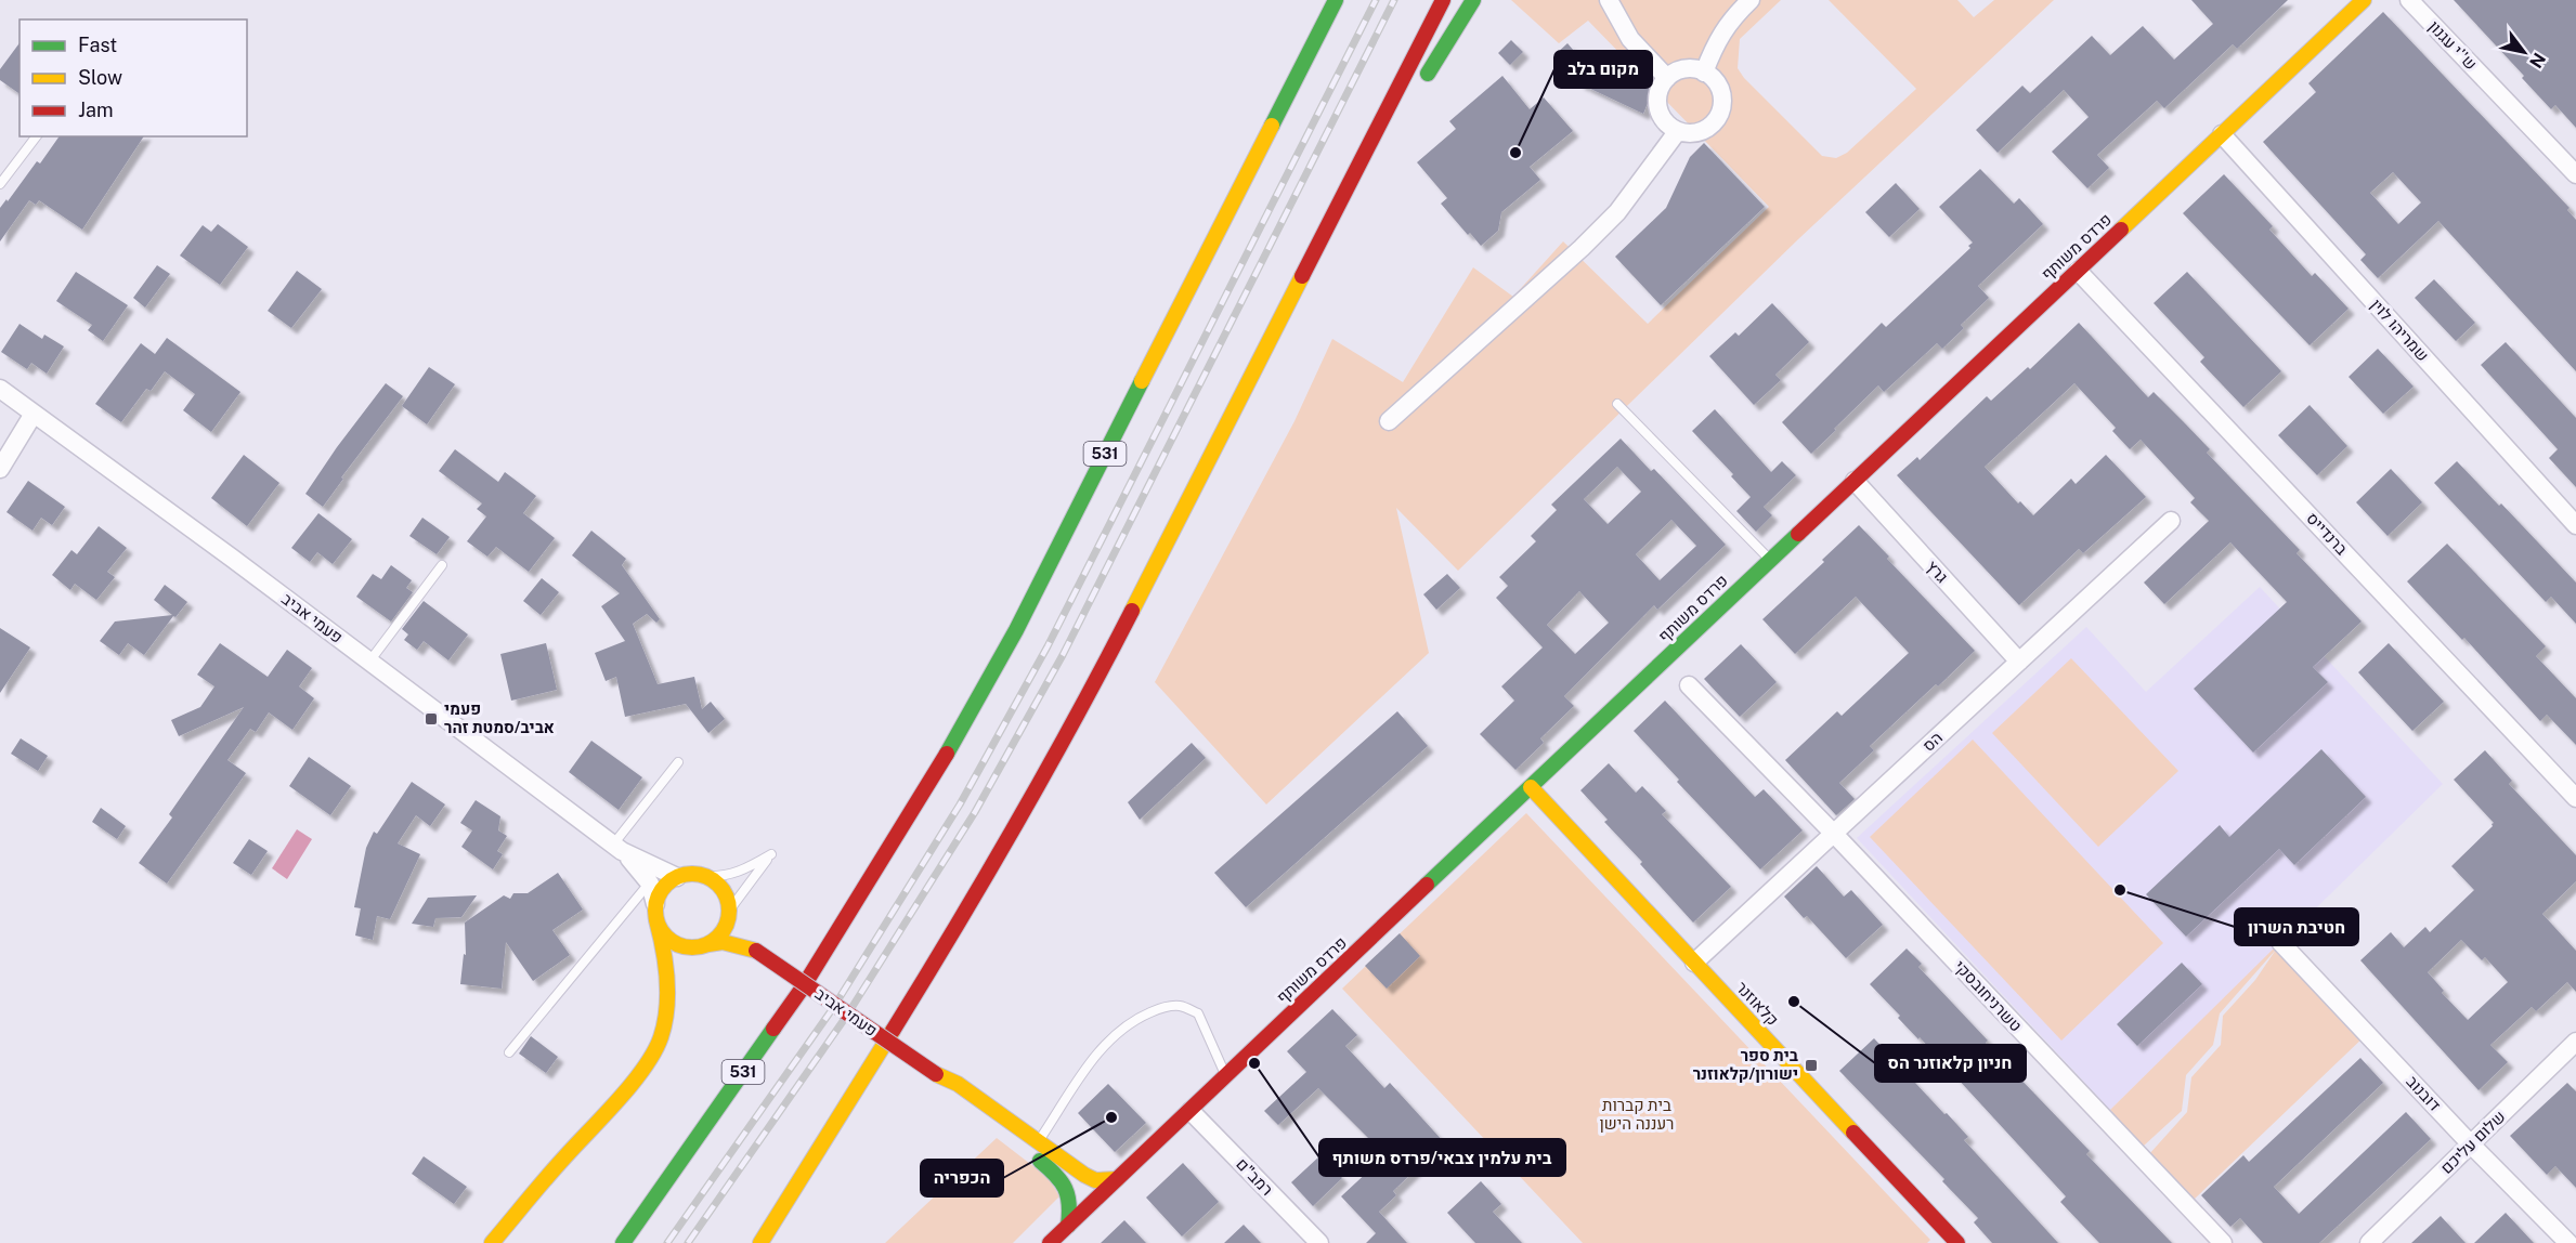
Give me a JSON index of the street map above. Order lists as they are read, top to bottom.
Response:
{
  "streets": {
    "main road": [
      "פרדס משותף",
      "531",
      "פעמי אביב",
      "קלאוזנר"
    ],
    "street": [
      "ש''י עגנון",
      "שמריהו לוין",
      "ברנדייס",
      "גרץ",
      "הס",
      "טשרניחובסקי",
      "דובנוב",
      "שלום עליכם",
      "רמב\"ם"
    ]
  },
  "crossings": [
    ["פרדס משותף", "שמריהו לוין"],
    ["פרדס משותף", "ברנדייס"],
    ["פרדס משותף", "גרץ"],
    ["פרדס משותף", "פעמי אביב"],
    ["פרדס משותף", "קלאוזנר"],
    ["פרדס משותף", "רמב\"ם"],
    ["גרץ", "הס"],
    ["הס", "טשרניחובסקי"],
    ["הס", "קלאוזנר"],
    ["דובנוב", "שלום עליכם"]
  ],
  "parks": ["בית קברות רעננה הישן"],
  "places": {
    "other": [
      "מקום בלב",
      "חטיבת השרון",
      "חניון קלאוזנר הס",
      "בית עלמין צבאי/פרדס משותף",
      "הכפריה"
    ],
    "transit": ["פעמי אביב/סמטת זהר", "בית ספר ישורון/קלאוזנר"]
  },
  "legend": ["Fast", "Slow", "Jam"],
  "north": "bottom right"
}
